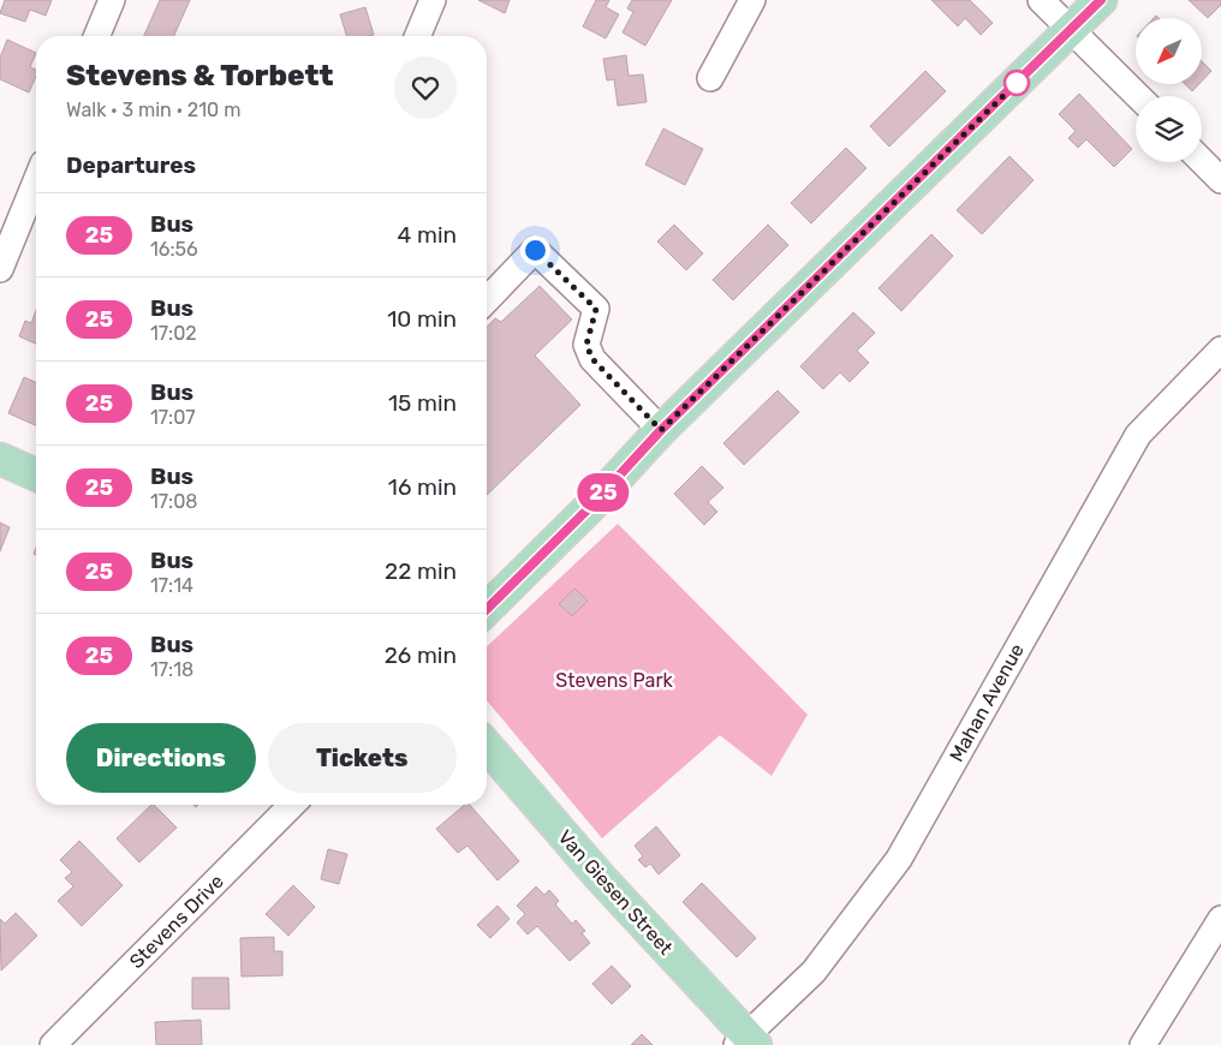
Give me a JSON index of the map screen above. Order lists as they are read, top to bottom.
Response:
{
  "streets": {
    "main road": ["Van Giesen Street"],
    "street": ["Mahan Avenue", "Stevens Drive"]
  },
  "crossings": [
    ["Mahan Avenue", "Van Giesen Street"]
  ],
  "parks": ["Stevens Park"],
  "lines": ["bus line 25"],
  "north": "bottom left",
  "page": {
    "on_map": "25",
    "heading": [
      ["Stevens & Torbett", "Walk · 3 min · 210 m"],
      "Departures"
    ],
    "list": [
      {
        "mark": "25",
        "name": "Bus",
        "note": "16:56",
        "value": "4 min"
      },
      {
        "mark": "25",
        "name": "Bus",
        "note": "17:02",
        "value": "10 min"
      },
      {
        "mark": "25",
        "name": "Bus",
        "note": "17:07",
        "value": "15 min"
      },
      {
        "mark": "25",
        "name": "Bus",
        "note": "17:08",
        "value": "16 min"
      },
      {
        "mark": "25",
        "name": "Bus",
        "note": "17:14",
        "value": "22 min"
      },
      {
        "mark": "25",
        "name": "Bus",
        "note": "17:18",
        "value": "26 min"
      }
    ],
    "buttons": ["Directions", "Tickets"]
  }
}
